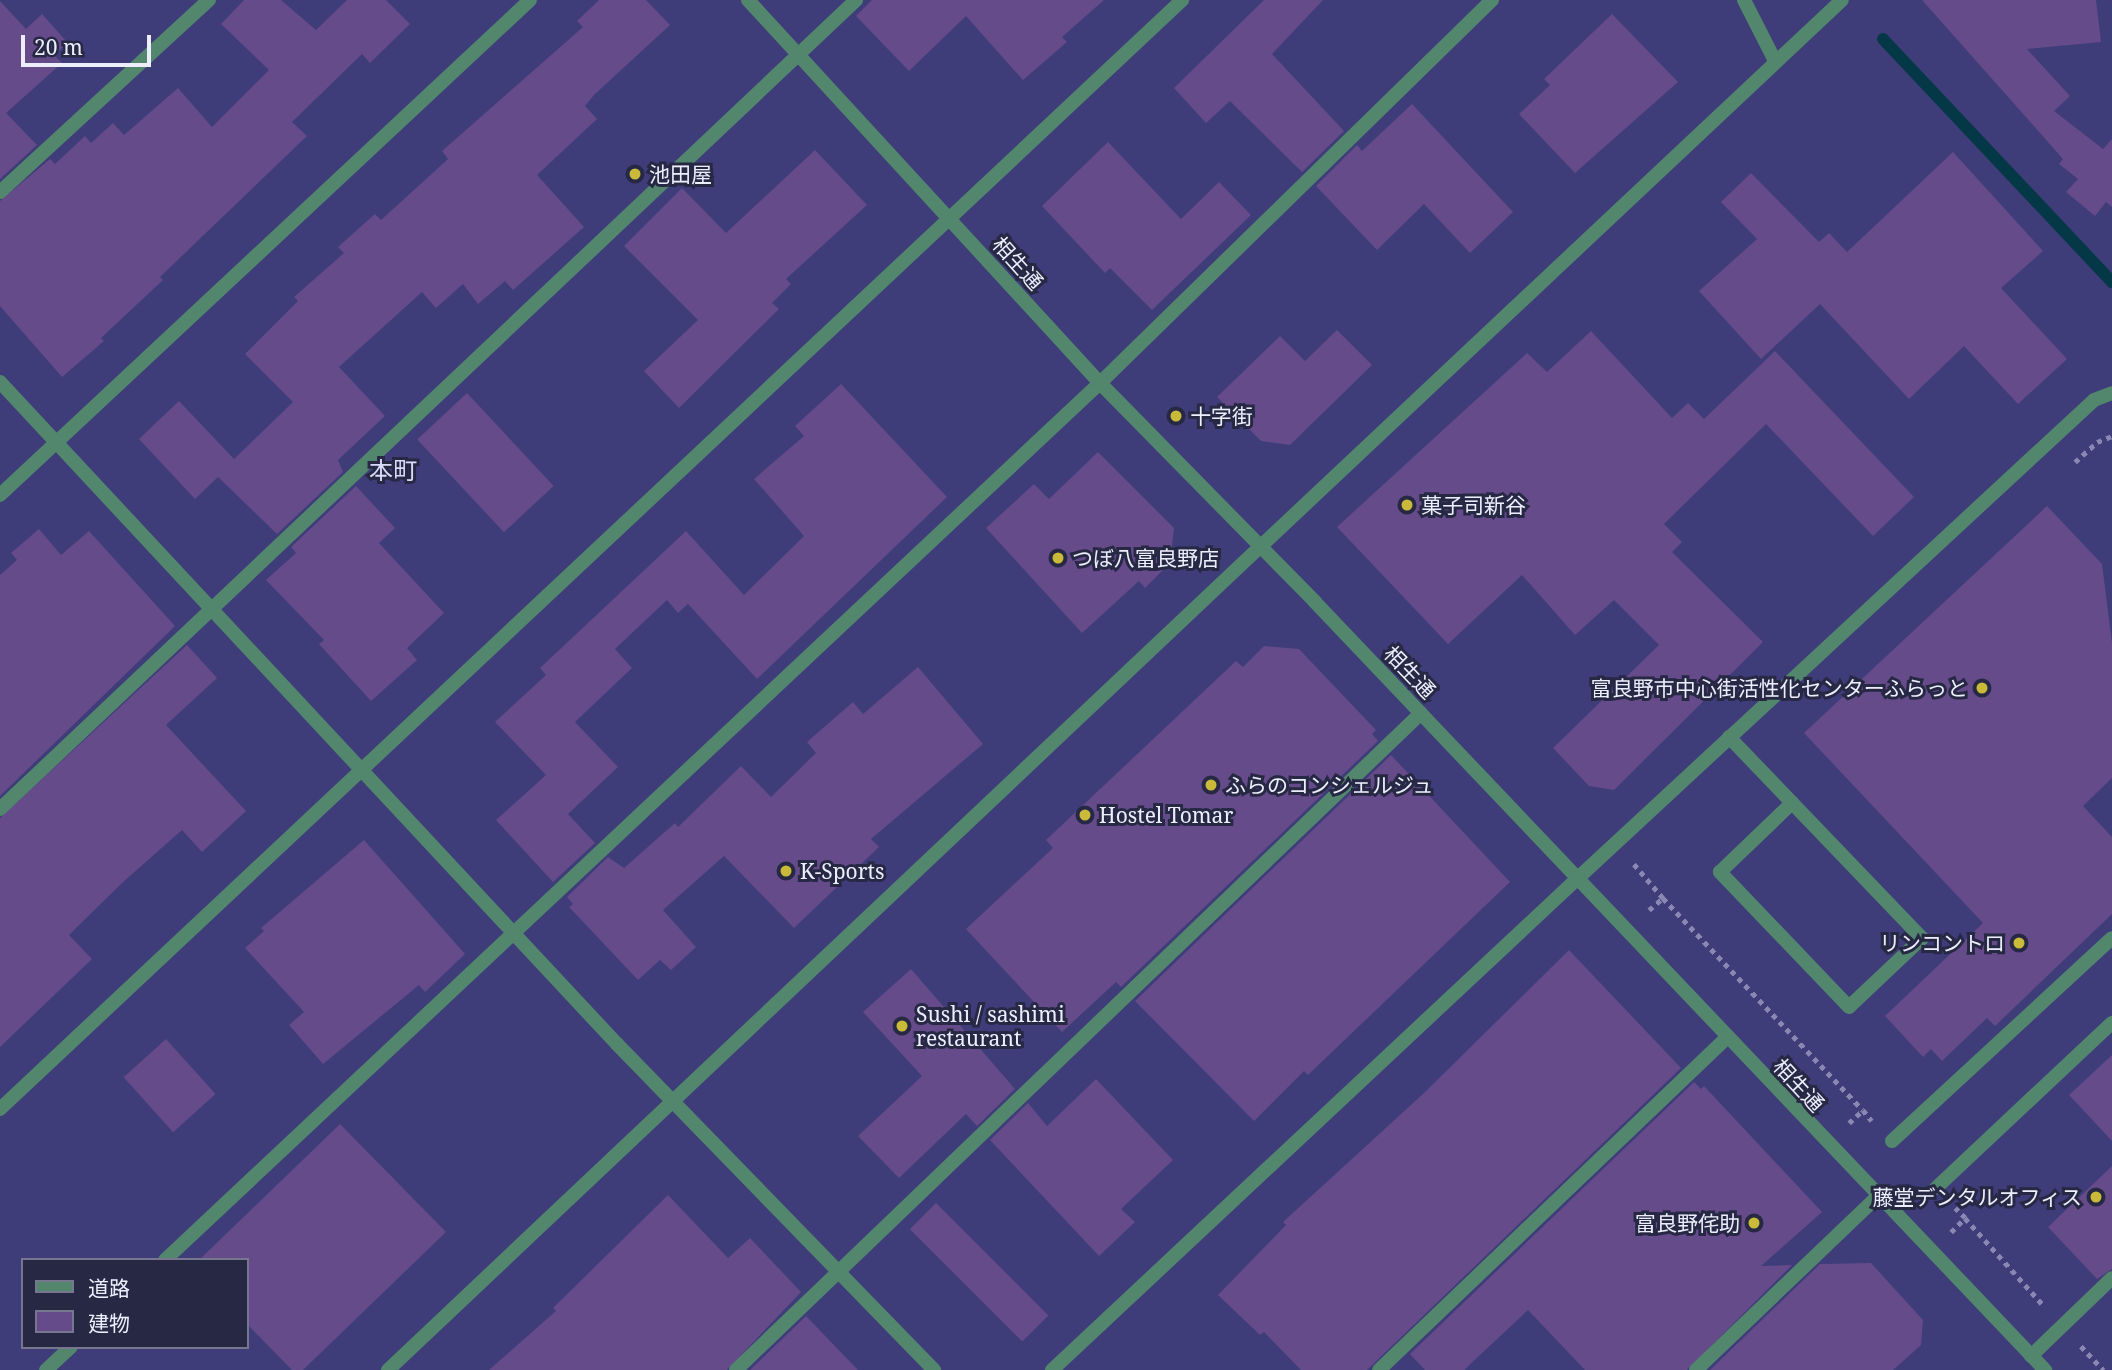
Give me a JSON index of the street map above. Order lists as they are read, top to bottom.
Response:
{
  "streets": {
    "street": ["相生通"]
  },
  "districts": ["本町"],
  "places": [
    "池田屋",
    "十字街",
    "菓子司新谷",
    "つぼ八富良野店",
    "富良野市中心街活性化センターふらっと",
    "ふらのコンシェルジュ",
    "Hostel Tomar",
    "K-Sports",
    "リンコントロ",
    "Sushi / sashimi restaurant",
    "藤堂デンタルオフィス",
    "富良野侘助"
  ],
  "legend": ["道路", "建物"],
  "scale_bar": "20 m"
}
